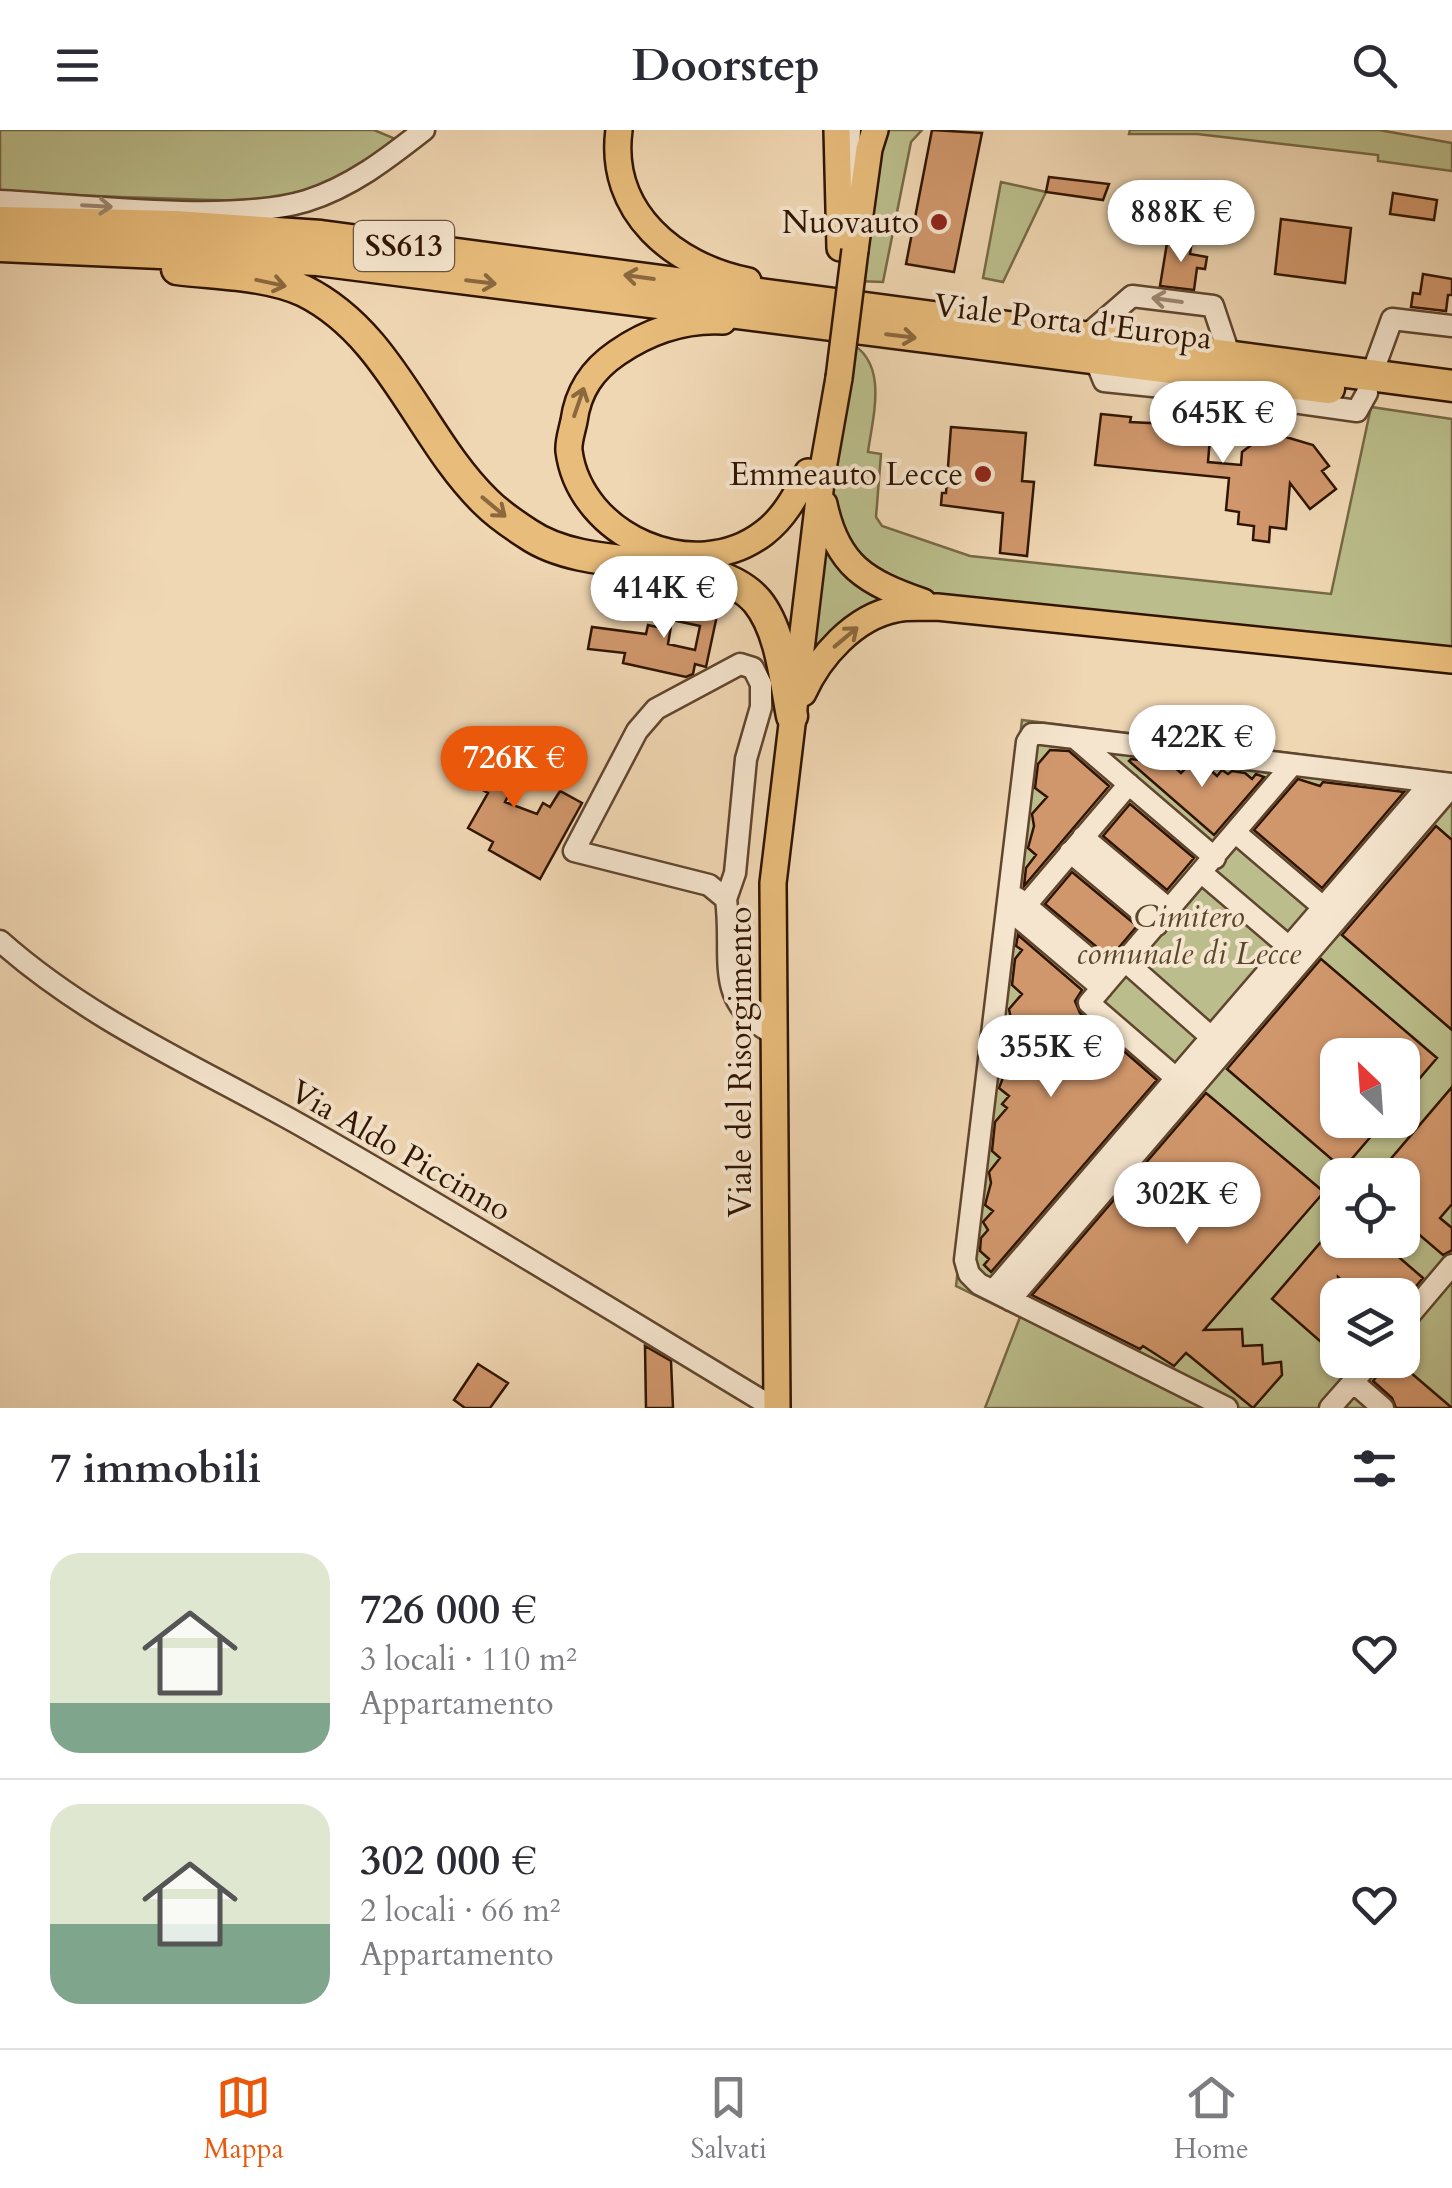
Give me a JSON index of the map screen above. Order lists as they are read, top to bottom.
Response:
{
  "streets": {
    "highway": ["SS613", "Viale Porta d'Europa"],
    "main road": ["Viale del Risorgimento"],
    "street": ["Via Aldo Piccinno"]
  },
  "crossings": [
    ["SS613", "Viale Porta d'Europa"],
    ["Viale del Risorgimento", "Via Aldo Piccinno"]
  ],
  "parks": ["Cimitero comunale di Lecce"],
  "places": ["Nuovauto", "Emmeauto Lecce"],
  "north": "top left",
  "page": {
    "header": "Doorstep",
    "price": [
      "888K €",
      "645K €",
      "414K €",
      "422K €",
      "726K €",
      "355K €",
      "302K €"
    ],
    "heading": "7 immobili",
    "list": [
      {
        "name": "726 000 €",
        "note": "3 locali · 110 m² · Appartamento"
      },
      {
        "name": "302 000 €",
        "note": "2 locali · 66 m² · Appartamento"
      }
    ],
    "tabs": ["Mappa", "Salvati", "Home"]
  }
}
